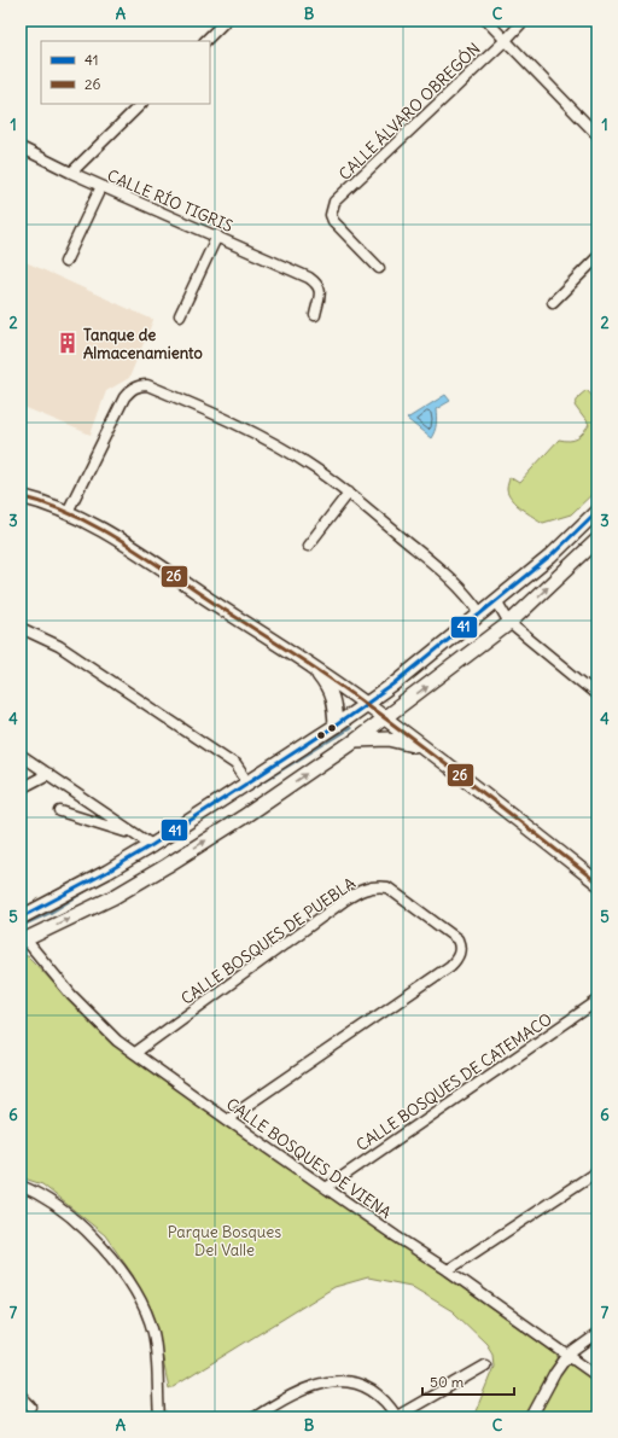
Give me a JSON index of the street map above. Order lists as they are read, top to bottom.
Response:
{
  "streets": {
    "street": [
      "CALLE ÁLVARO OBREGÓN",
      "CALLE RÍO TIGRIS",
      "CALLE BOSQUES DE PUEBLA",
      "CALLE BOSQUES DE CATEMACO",
      "CALLE BOSQUES DE VIENA"
    ]
  },
  "crossings": [
    ["CALLE BOSQUES DE PUEBLA", "CALLE BOSQUES DE VIENA"],
    ["CALLE BOSQUES DE CATEMACO", "CALLE BOSQUES DE VIENA"]
  ],
  "parks": ["Parque Bosques Del Valle"],
  "places": {
    "building": ["Tanque de Almacenamiento"]
  },
  "lines": ["transit line 26", "transit line 41"],
  "legend": ["41", "26"],
  "scale_bar": "50 m",
  "grid": {
    "columns": ["A", "B", "C"],
    "rows": [
      "1",
      "2",
      "3",
      "4",
      "5",
      "6",
      "7"
    ]
  }
}
